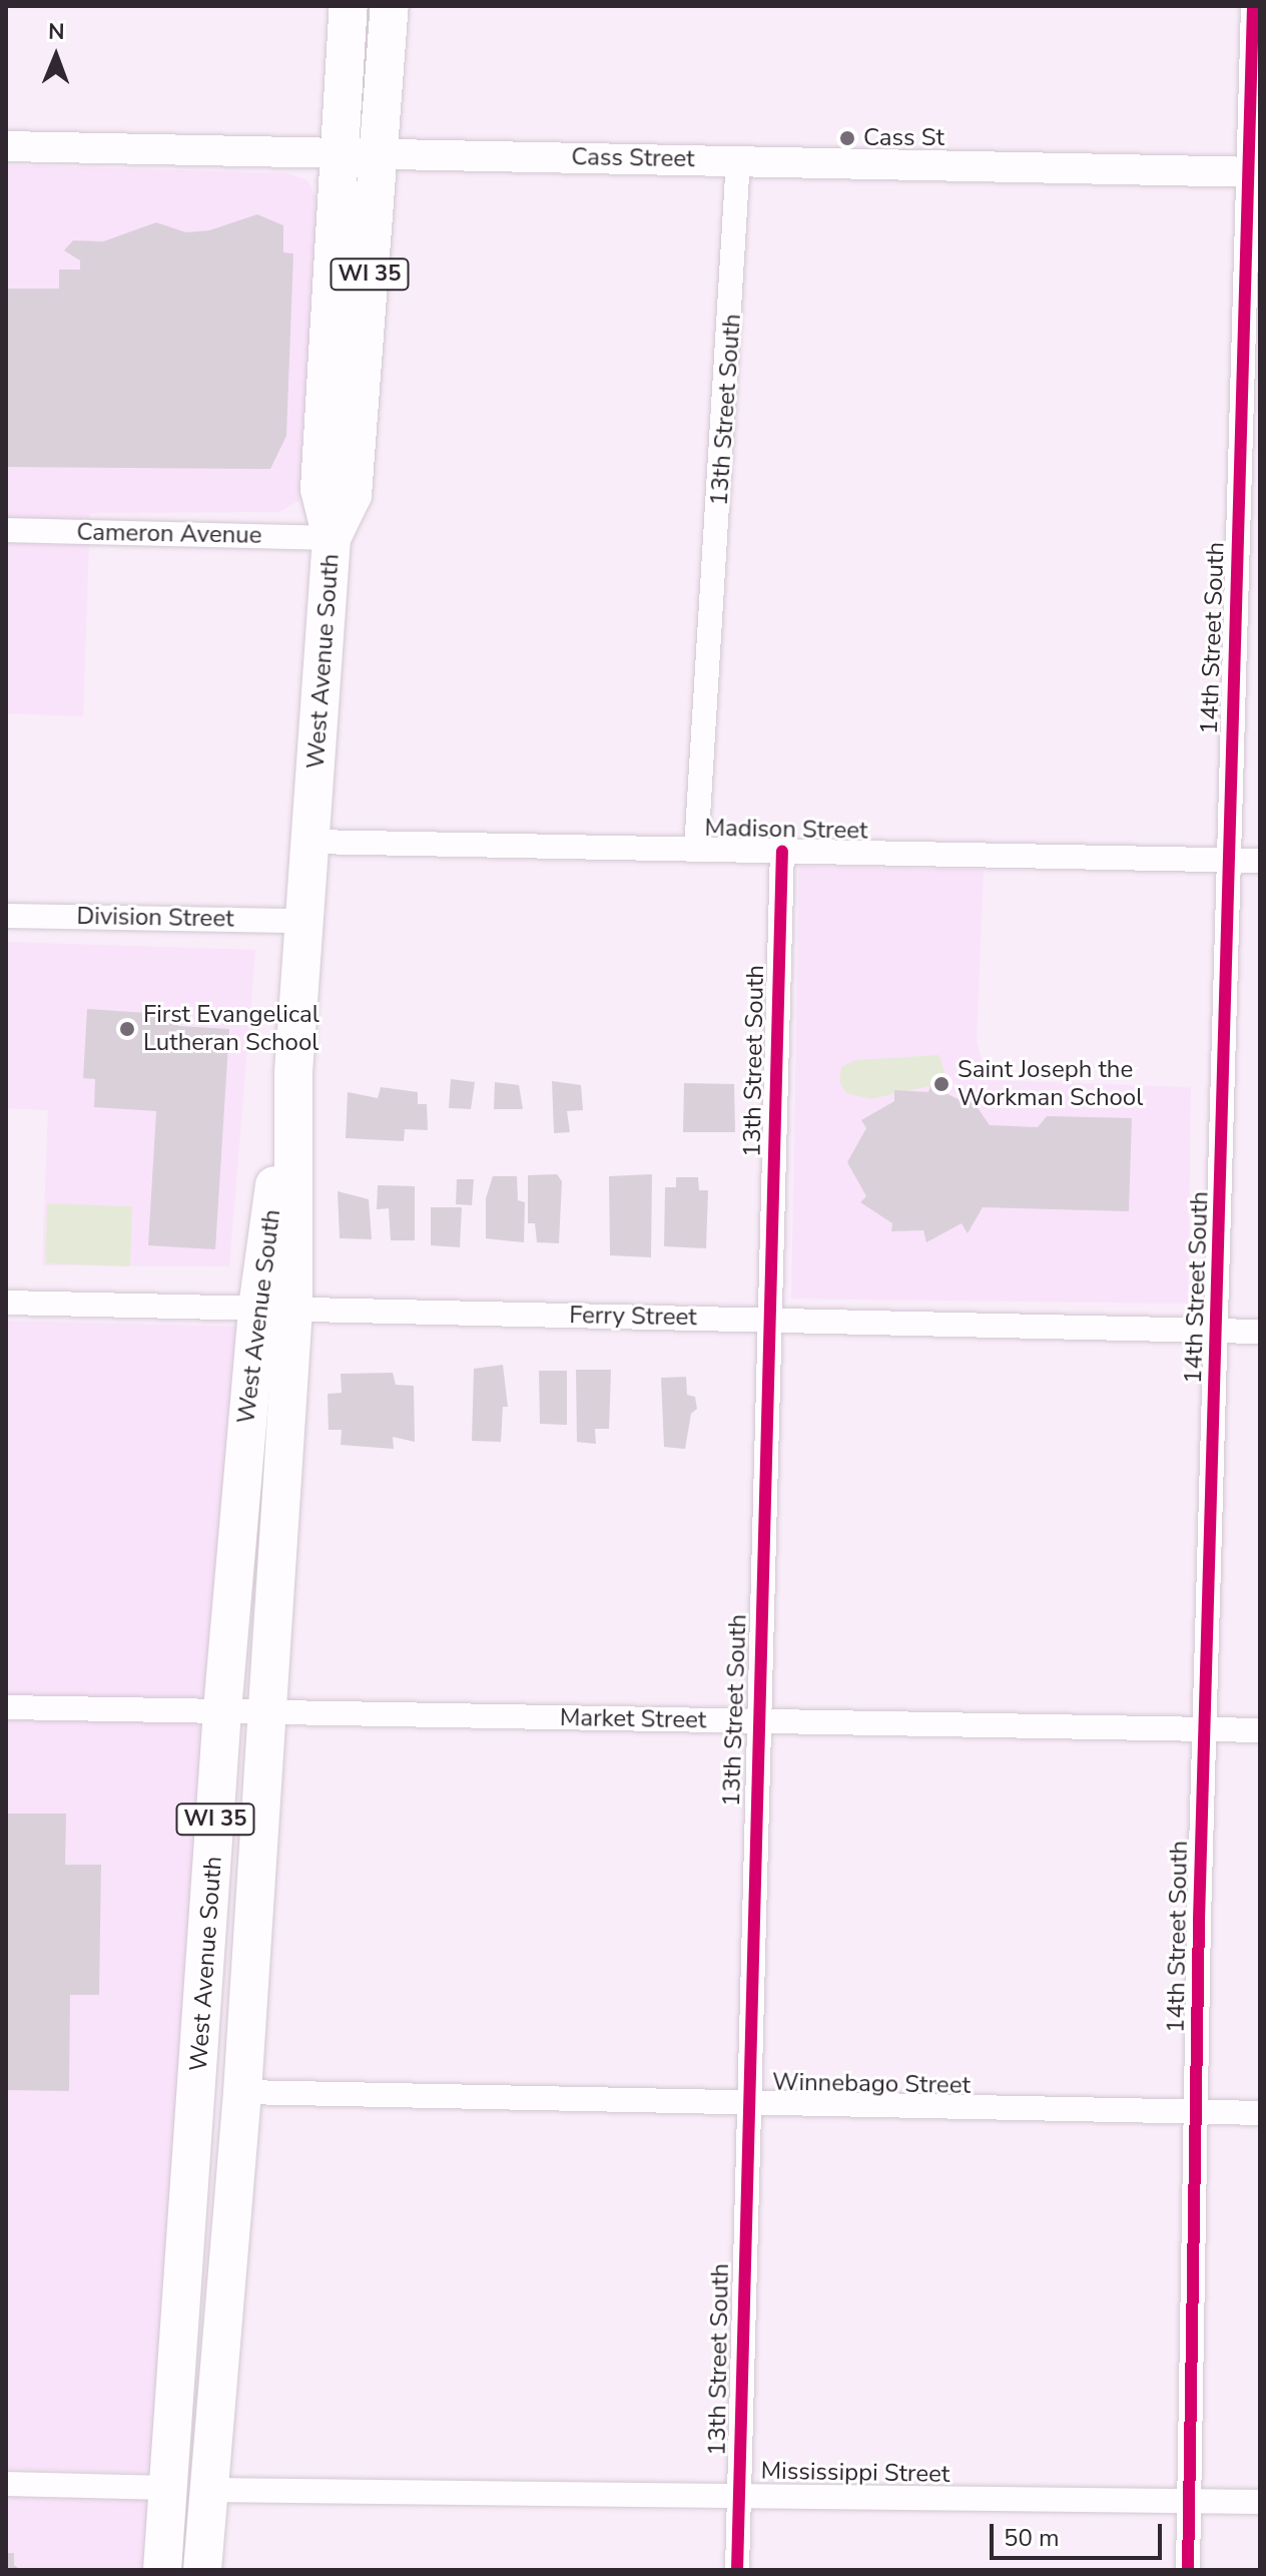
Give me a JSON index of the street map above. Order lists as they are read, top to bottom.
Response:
{
  "streets": {
    "main road": ["WI 35", "West Avenue South"],
    "street": [
      "Cass Street",
      "13th Street South",
      "Cameron Avenue",
      "14th Street South",
      "Madison Street",
      "Division Street",
      "Ferry Street",
      "Market Street",
      "Winnebago Street",
      "Mississippi Street"
    ]
  },
  "crossings": [
    ["Cass Street", "13th Street South"],
    ["Cass Street", "14th Street South"],
    ["Cass Street", "West Avenue South"],
    ["13th Street South", "Madison Street"],
    ["13th Street South", "Ferry Street"],
    ["13th Street South", "Market Street"],
    ["13th Street South", "Winnebago Street"],
    ["13th Street South", "Mississippi Street"],
    ["Cameron Avenue", "West Avenue South"],
    ["14th Street South", "Madison Street"],
    ["14th Street South", "Ferry Street"],
    ["14th Street South", "Market Street"],
    ["14th Street South", "Winnebago Street"],
    ["14th Street South", "Mississippi Street"],
    ["West Avenue South", "Madison Street"],
    ["West Avenue South", "Division Street"],
    ["West Avenue South", "Ferry Street"],
    ["West Avenue South", "Market Street"],
    ["West Avenue South", "Winnebago Street"],
    ["West Avenue South", "Mississippi Street"]
  ],
  "places": ["Cass St", "First Evangelical Lutheran School", "Saint Joseph the Workman School"],
  "scale_bar": "50 m",
  "north": "top"
}
